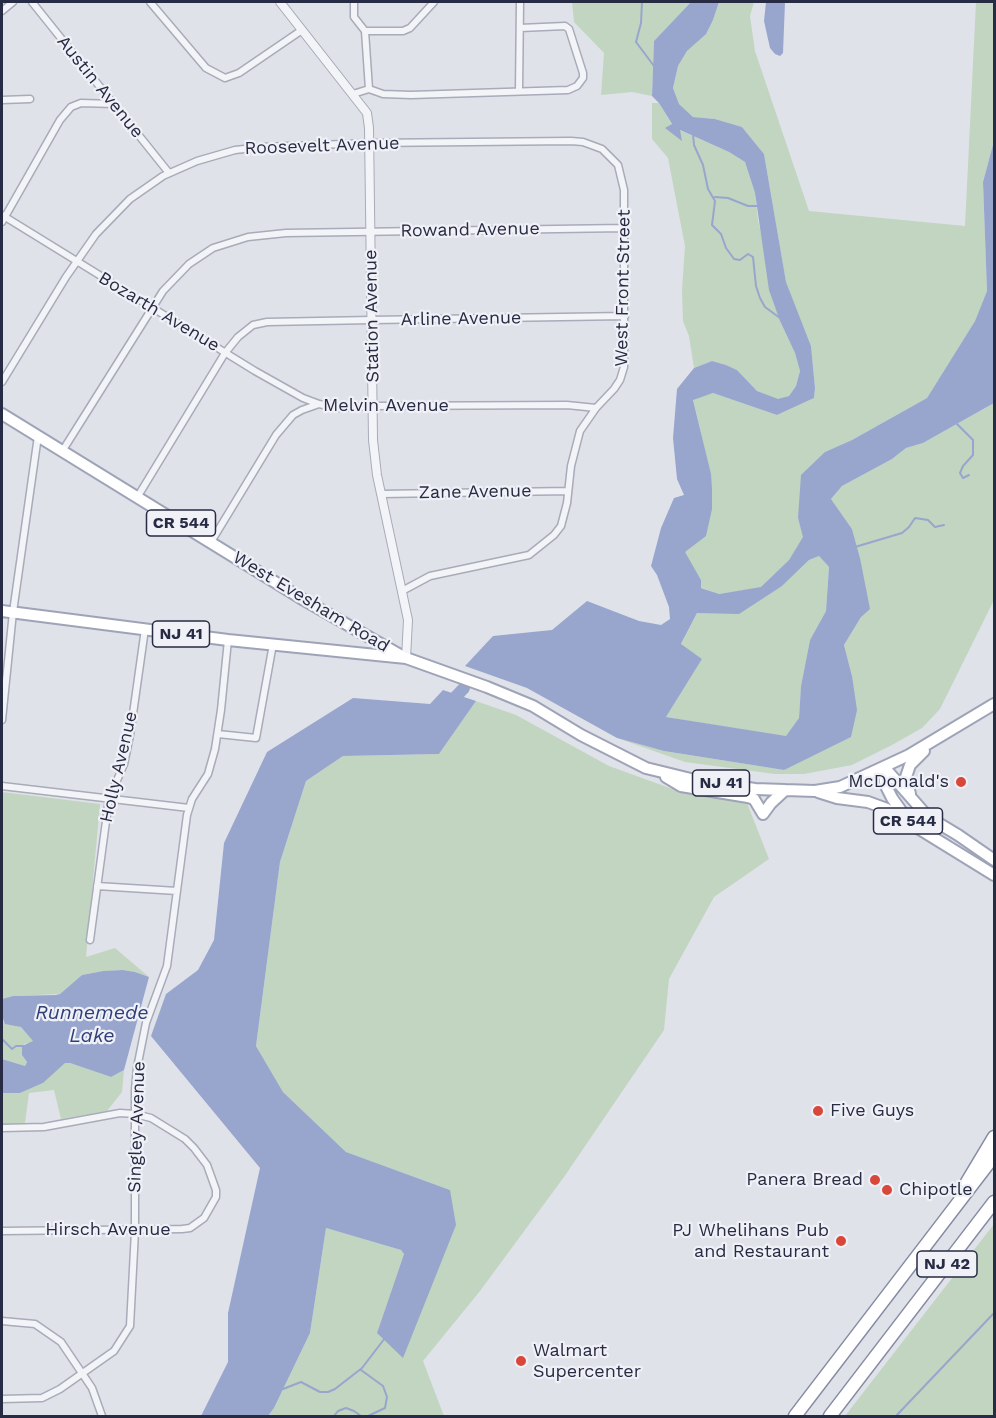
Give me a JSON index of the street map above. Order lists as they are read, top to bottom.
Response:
{
  "streets": {
    "highway": ["NJ 42"],
    "main road": ["CR 544", "West Evesham Road", "NJ 41"],
    "street": [
      "Austin Avenue",
      "Roosevelt Avenue",
      "Rowand Avenue",
      "West Front Street",
      "Bozarth Avenue",
      "Station Avenue",
      "Arline Avenue",
      "Melvin Avenue",
      "Zane Avenue",
      "Holly Avenue",
      "Singley Avenue",
      "Hirsch Avenue"
    ]
  },
  "crossings": [
    ["Austin Avenue", "Roosevelt Avenue"],
    ["Roosevelt Avenue", "West Front Street"],
    ["Roosevelt Avenue", "Bozarth Avenue"],
    ["Roosevelt Avenue", "Station Avenue"],
    ["Rowand Avenue", "West Front Street"],
    ["Rowand Avenue", "Bozarth Avenue"],
    ["Rowand Avenue", "Station Avenue"],
    ["Rowand Avenue", "West Evesham Road"],
    ["West Front Street", "Station Avenue"],
    ["West Front Street", "Arline Avenue"],
    ["West Front Street", "Melvin Avenue"],
    ["West Front Street", "Zane Avenue"],
    ["Bozarth Avenue", "Arline Avenue"],
    ["Bozarth Avenue", "Melvin Avenue"],
    ["Station Avenue", "Arline Avenue"],
    ["Station Avenue", "Melvin Avenue"],
    ["Station Avenue", "Zane Avenue"],
    ["Station Avenue", "West Evesham Road"],
    ["Station Avenue", "NJ 41"],
    ["Arline Avenue", "West Evesham Road"],
    ["Melvin Avenue", "West Evesham Road"],
    ["CR 544", "NJ 41"],
    ["West Evesham Road", "NJ 41"],
    ["NJ 41", "Holly Avenue"],
    ["NJ 41", "Singley Avenue"],
    ["Singley Avenue", "Hirsch Avenue"]
  ],
  "water": ["Runnemede Lake"],
  "places": [
    "McDonald's",
    "Five Guys",
    "Panera Bread",
    "Chipotle",
    "PJ Whelihans Pub and Restaurant",
    "Walmart Supercenter"
  ]
}
